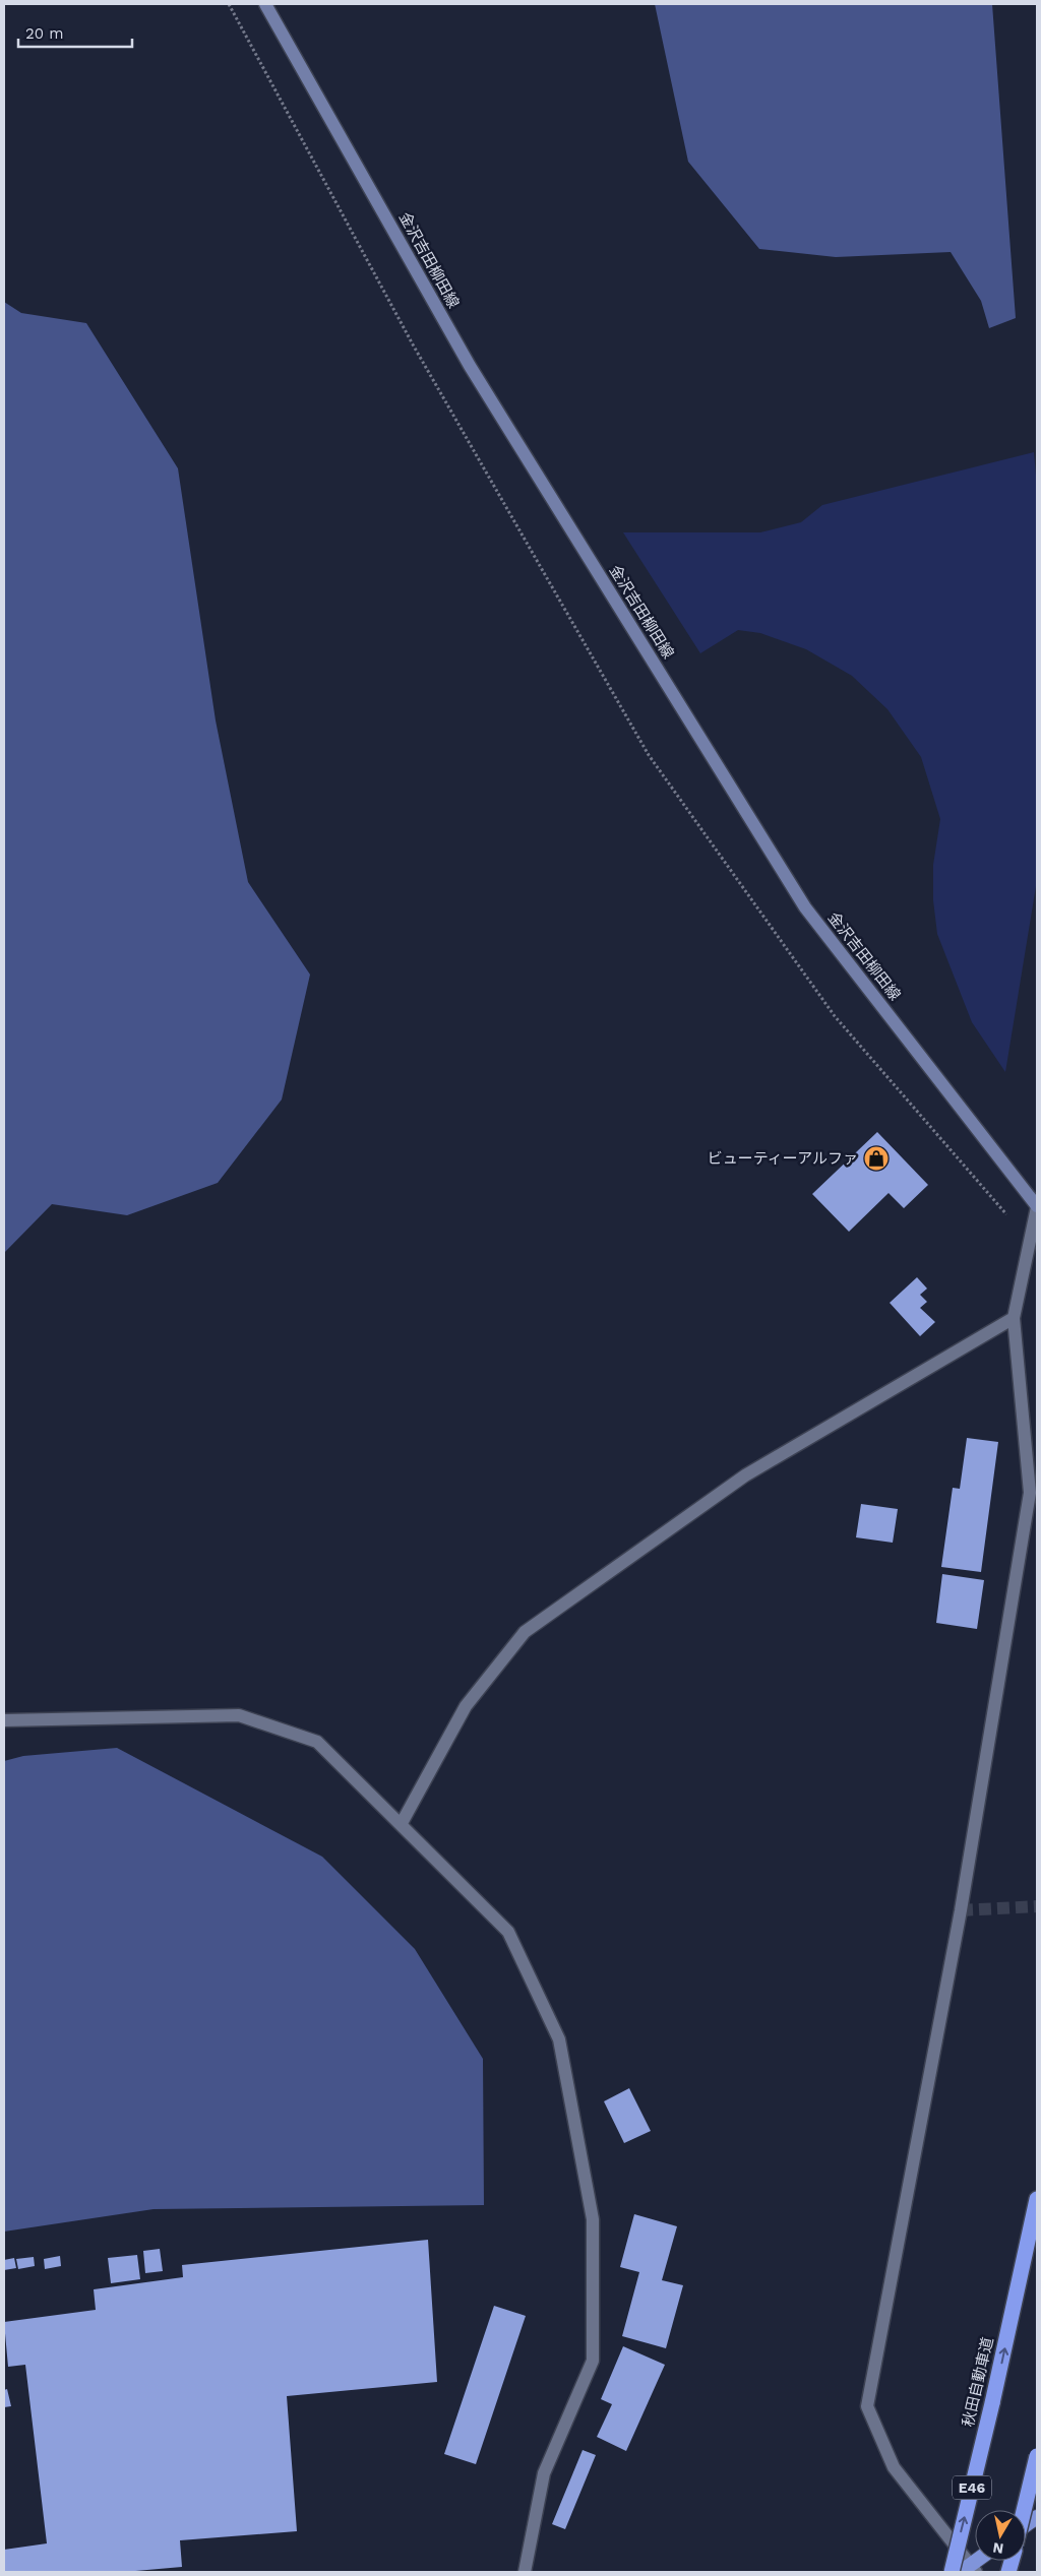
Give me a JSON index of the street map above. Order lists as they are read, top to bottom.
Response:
{
  "streets": {
    "highway": ["秋田自動車道", "E46"],
    "main road": ["金沢吉田柳田線"]
  },
  "one_way": ["秋田自動車道"],
  "places": {
    "shop": ["ビューティーアルファ"]
  },
  "scale_bar": "20 m",
  "north": "bottom"
}
